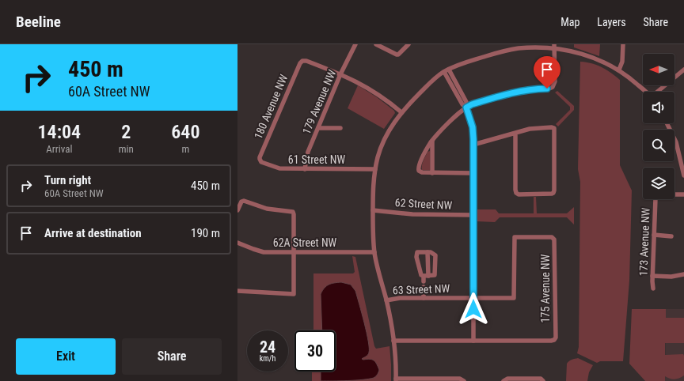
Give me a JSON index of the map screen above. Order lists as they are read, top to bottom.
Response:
{
  "streets": {
    "street": [
      "179 Avenue NW",
      "180 Avenue NW",
      "61 Street NW",
      "62 Street NW",
      "173 Avenue NW",
      "62A Street NW",
      "175 Avenue NW",
      "63 Street NW"
    ]
  },
  "crossings": [
    ["179 Avenue NW", "180 Avenue NW"],
    ["179 Avenue NW", "61 Street NW"],
    ["180 Avenue NW", "61 Street NW"],
    ["175 Avenue NW", "63 Street NW"]
  ],
  "north": "left",
  "page": {
    "header": "Beeline",
    "nav": ["Map", "Layers", "Share"],
    "turn": ["450 m", "60A Street NW"],
    "eta": [
      "14:04",
      "Arrival",
      "2",
      "min",
      "640",
      "m"
    ],
    "list": [
      {
        "name": "Turn right",
        "note": "60A Street NW",
        "value": "450 m"
      },
      {
        "name": "Arrive at destination",
        "value": "190 m"
      }
    ],
    "speed": "24 km/h",
    "limit": "30",
    "buttons": ["Exit", "Share"]
  }
}
